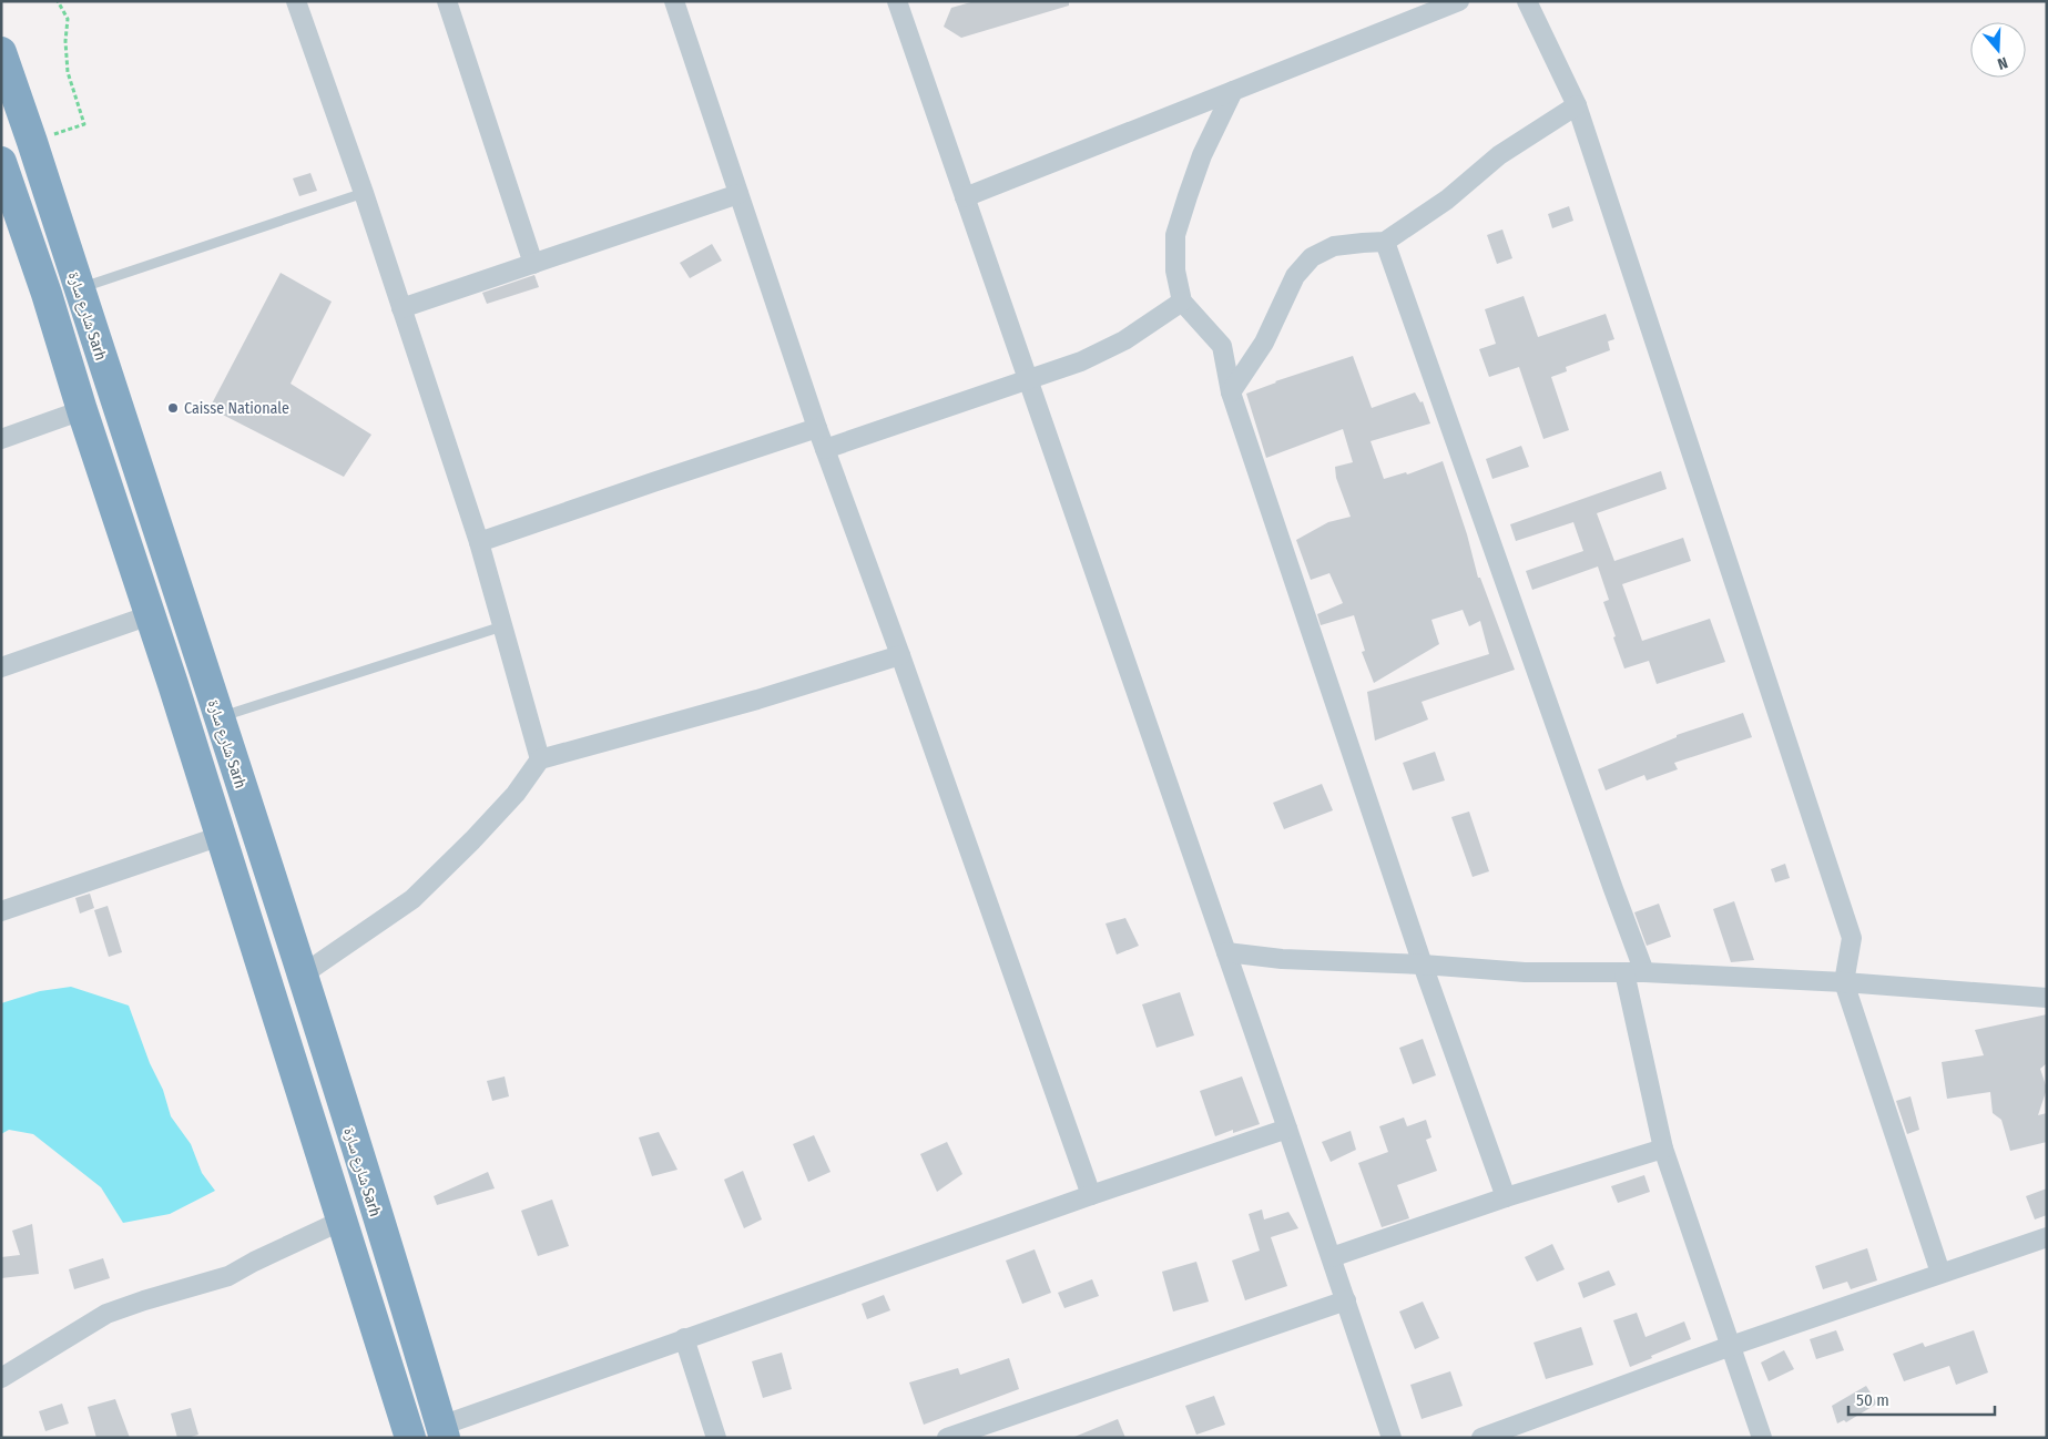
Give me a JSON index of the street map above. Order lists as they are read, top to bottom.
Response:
{
  "streets": {
    "highway": ["شارع سارة Sarh"]
  },
  "places": ["Caisse Nationale"],
  "scale_bar": "50 m",
  "north": "bottom"
}
